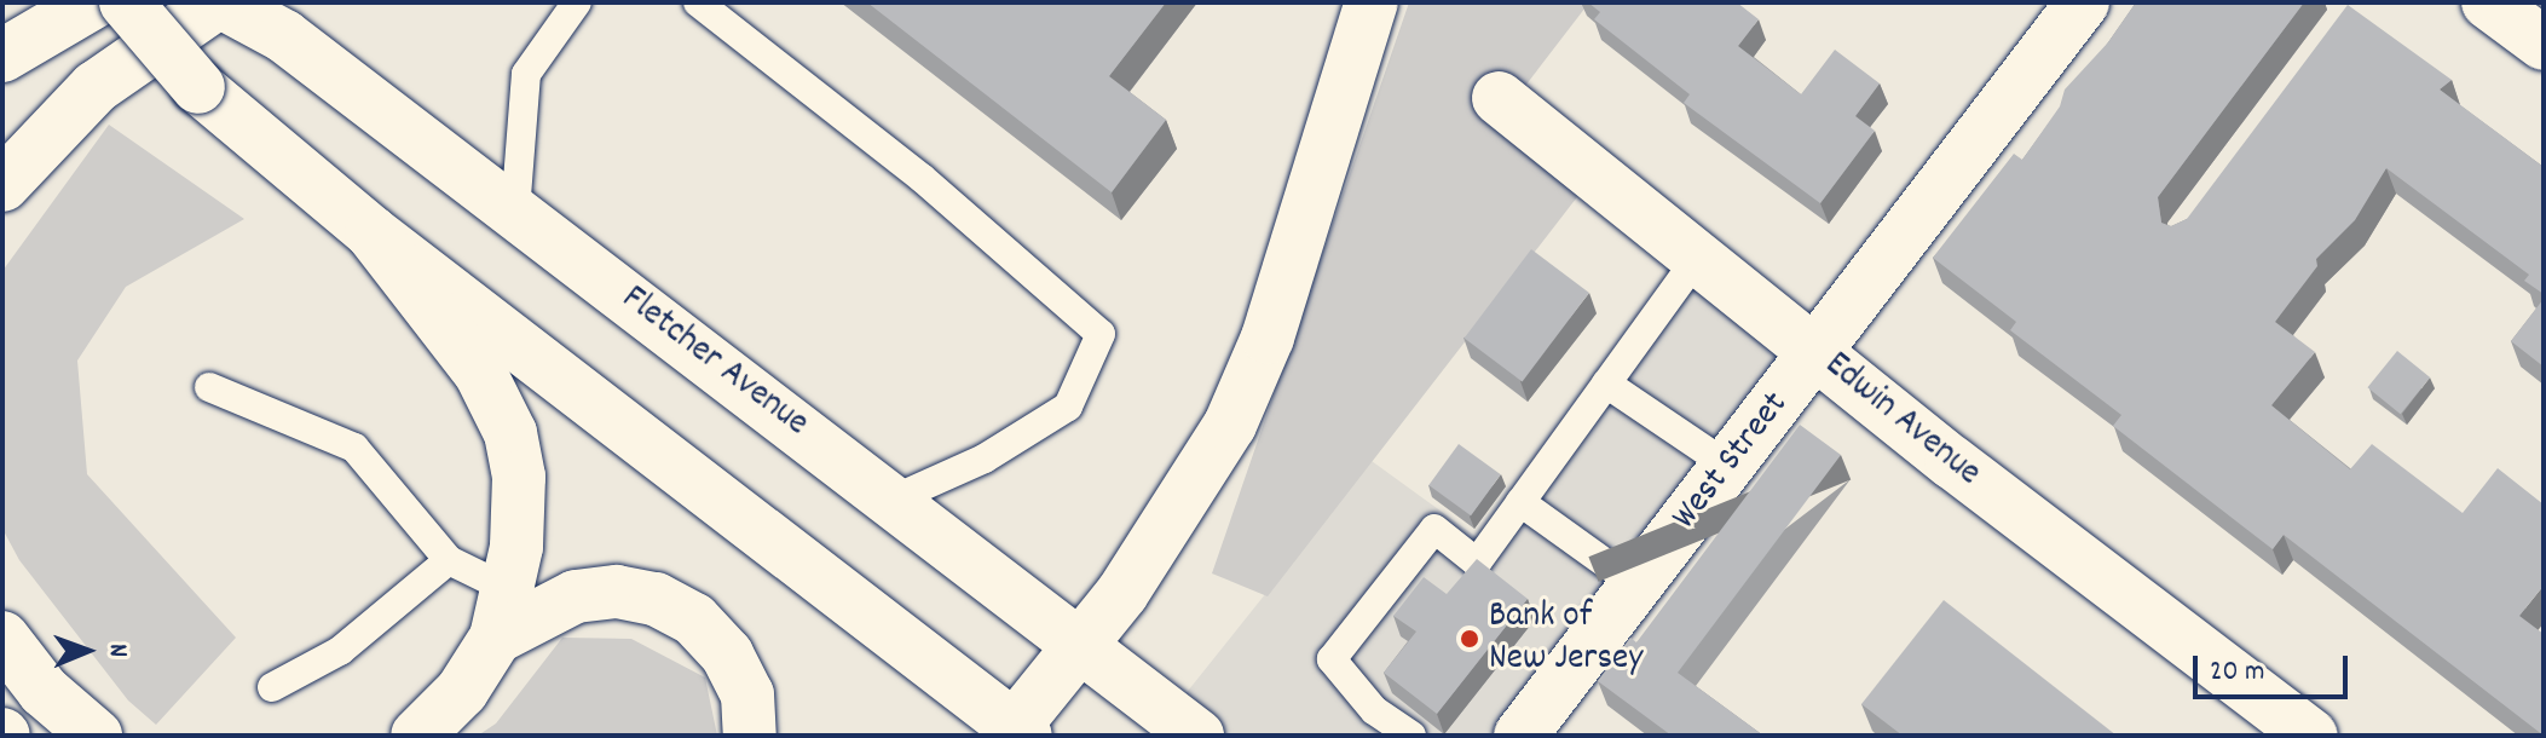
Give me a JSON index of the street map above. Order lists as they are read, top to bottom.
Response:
{
  "streets": {
    "main road": ["Fletcher Avenue", "Edwin Avenue", "West Street"]
  },
  "crossings": [
    ["Edwin Avenue", "West Street"]
  ],
  "places": ["Bank of New Jersey"],
  "scale_bar": "20 m",
  "north": "right"
}
